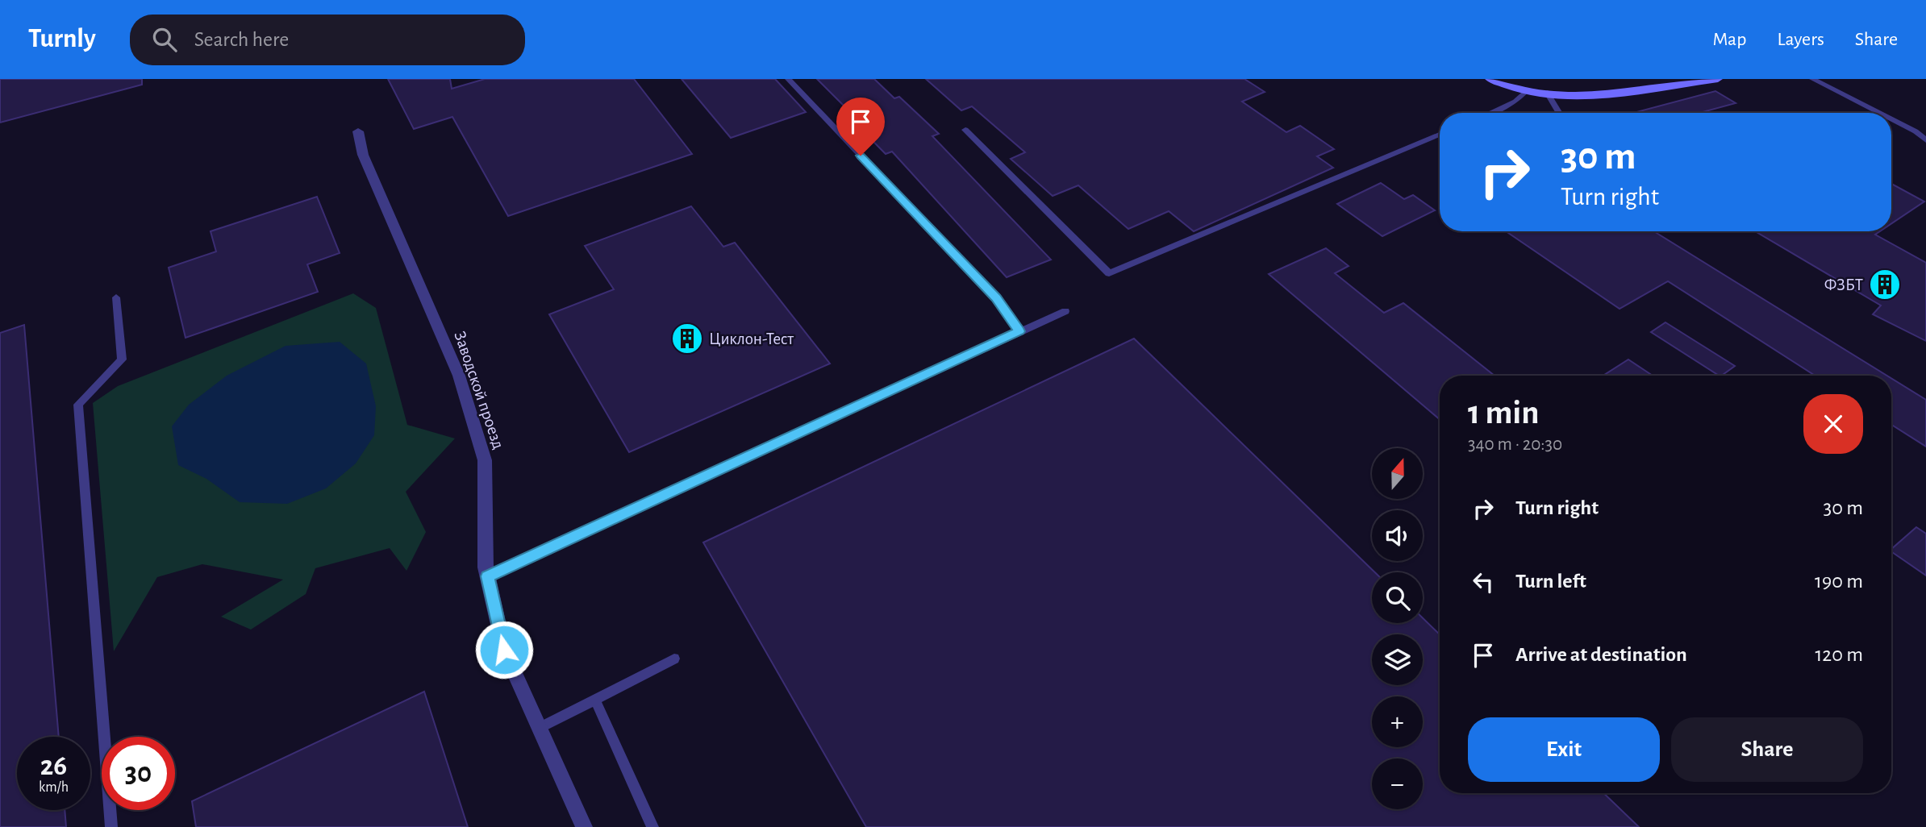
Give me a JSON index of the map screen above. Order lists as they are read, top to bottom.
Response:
{
  "streets": {
    "street": ["Заводской проезд"]
  },
  "places": {
    "building": ["ФЗБТ", "Циклон-Тест"]
  },
  "north": "top",
  "page": {
    "header": "Turnly",
    "search": "Search here",
    "nav": ["Map", "Layers", "Share"],
    "turn": ["30 m", "Turn right"],
    "heading": ["1 min", "340 m · 20:30"],
    "map_buttons": ["+", "−"],
    "list": [
      {
        "name": "Turn right",
        "value": "30 m"
      },
      {
        "name": "Turn left",
        "value": "190 m"
      },
      {
        "name": "Arrive at destination",
        "value": "120 m"
      }
    ],
    "buttons": ["Exit", "Share"],
    "speed": "26 km/h",
    "limit": "30"
  }
}
